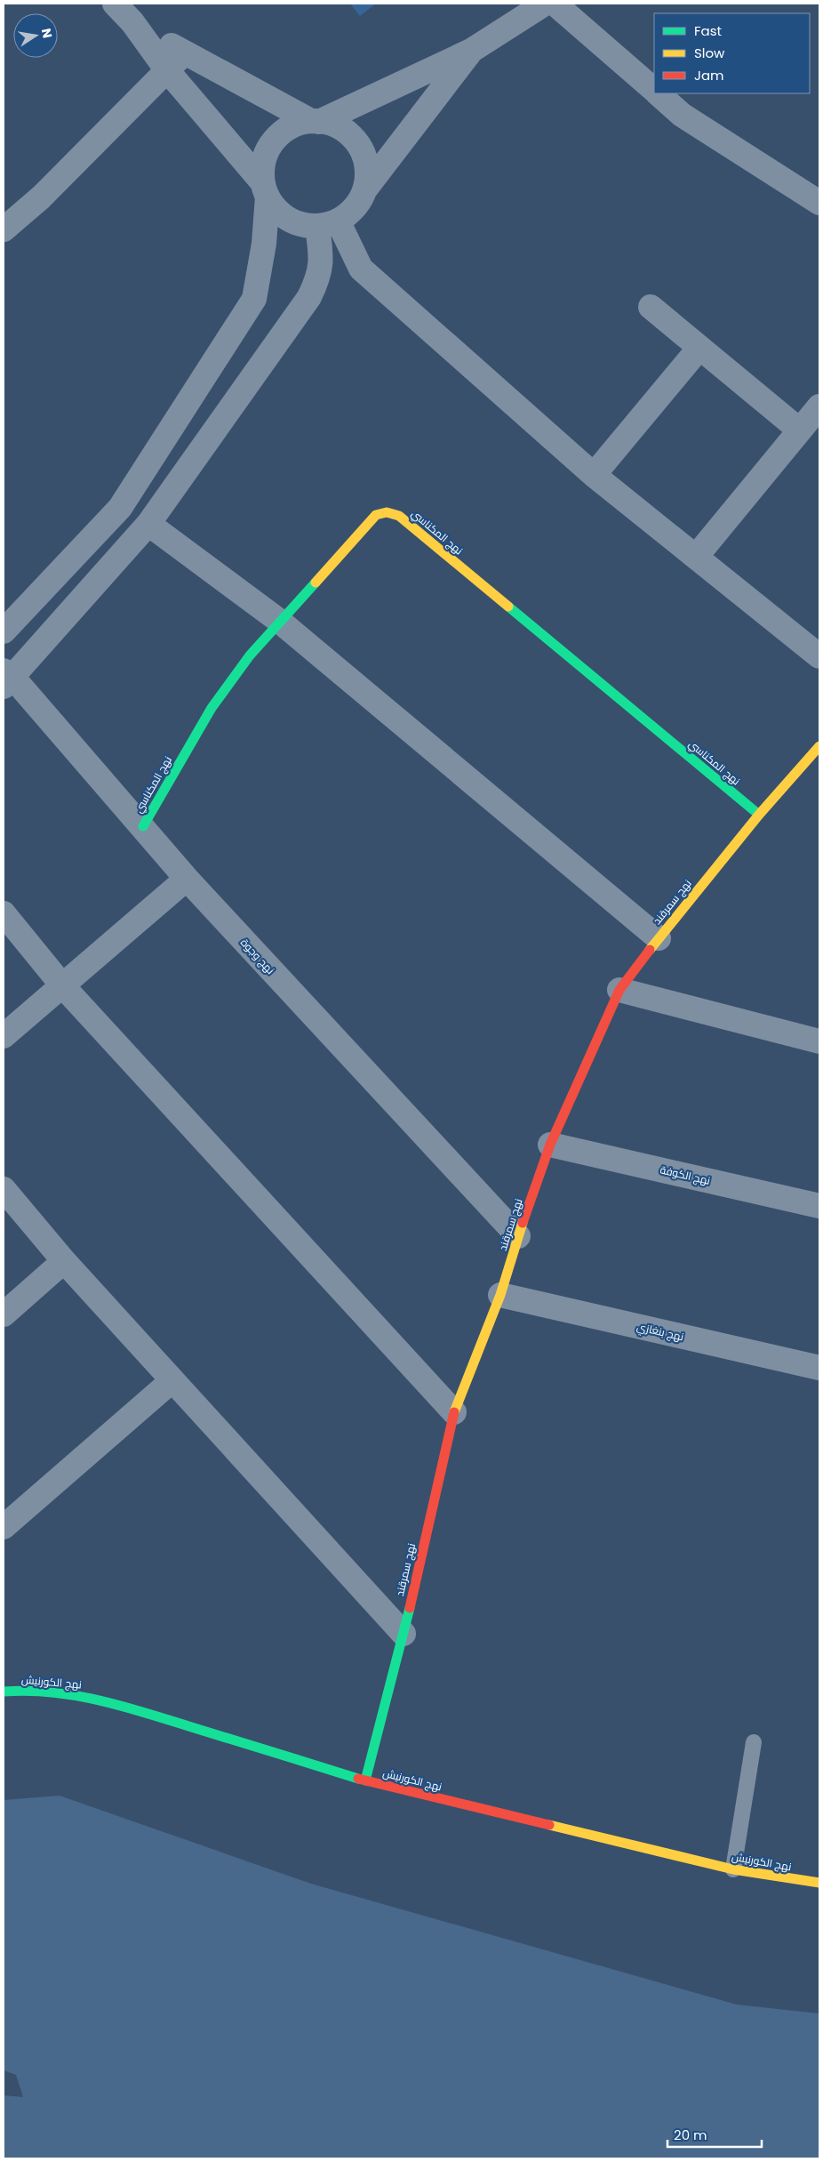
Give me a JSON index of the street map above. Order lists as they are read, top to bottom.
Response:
{
  "streets": {
    "street": [
      "نهج المكناسي",
      "نهج سمرقند",
      "نهج وجوة",
      "نهج الكوفة",
      "نهج بنغازي",
      "نهج الكورنيش"
    ]
  },
  "crossings": [
    ["نهج المكناسي", "نهج سمرقند"],
    ["نهج المكناسي", "نهج وجوة"],
    ["نهج سمرقند", "نهج وجوة"],
    ["نهج سمرقند", "نهج الكوفة"],
    ["نهج سمرقند", "نهج بنغازي"],
    ["نهج سمرقند", "نهج الكورنيش"]
  ],
  "legend": ["Fast", "Slow", "Jam"],
  "scale_bar": "20 m",
  "north": "right"
}
